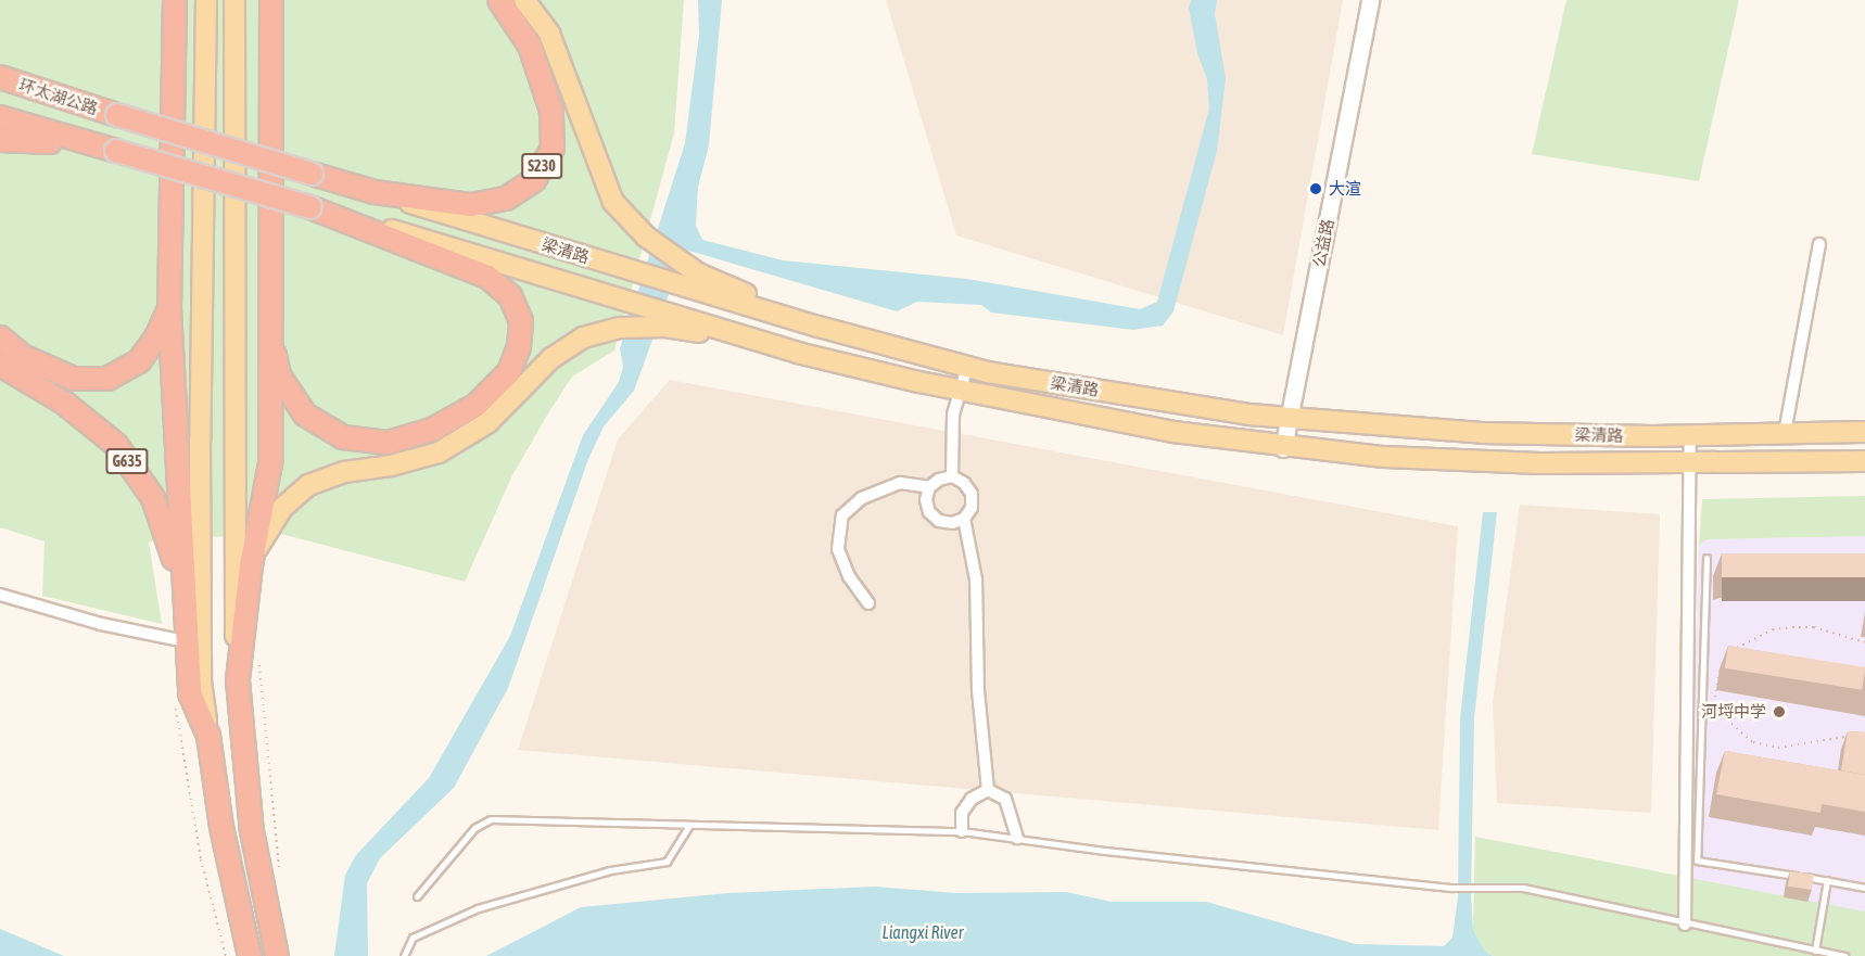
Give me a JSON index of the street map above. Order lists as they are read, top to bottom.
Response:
{
  "streets": {
    "highway": [
      "环太湖公路",
      "S230",
      "梁清路",
      "G635"
    ],
    "street": ["公益路"]
  },
  "crossings": [
    ["环太湖公路", "梁清路"],
    ["S230", "梁清路"],
    ["公益路", "梁清路"]
  ],
  "water": ["Liangxi River"],
  "places": ["大渲", "河埒中学"]
}
